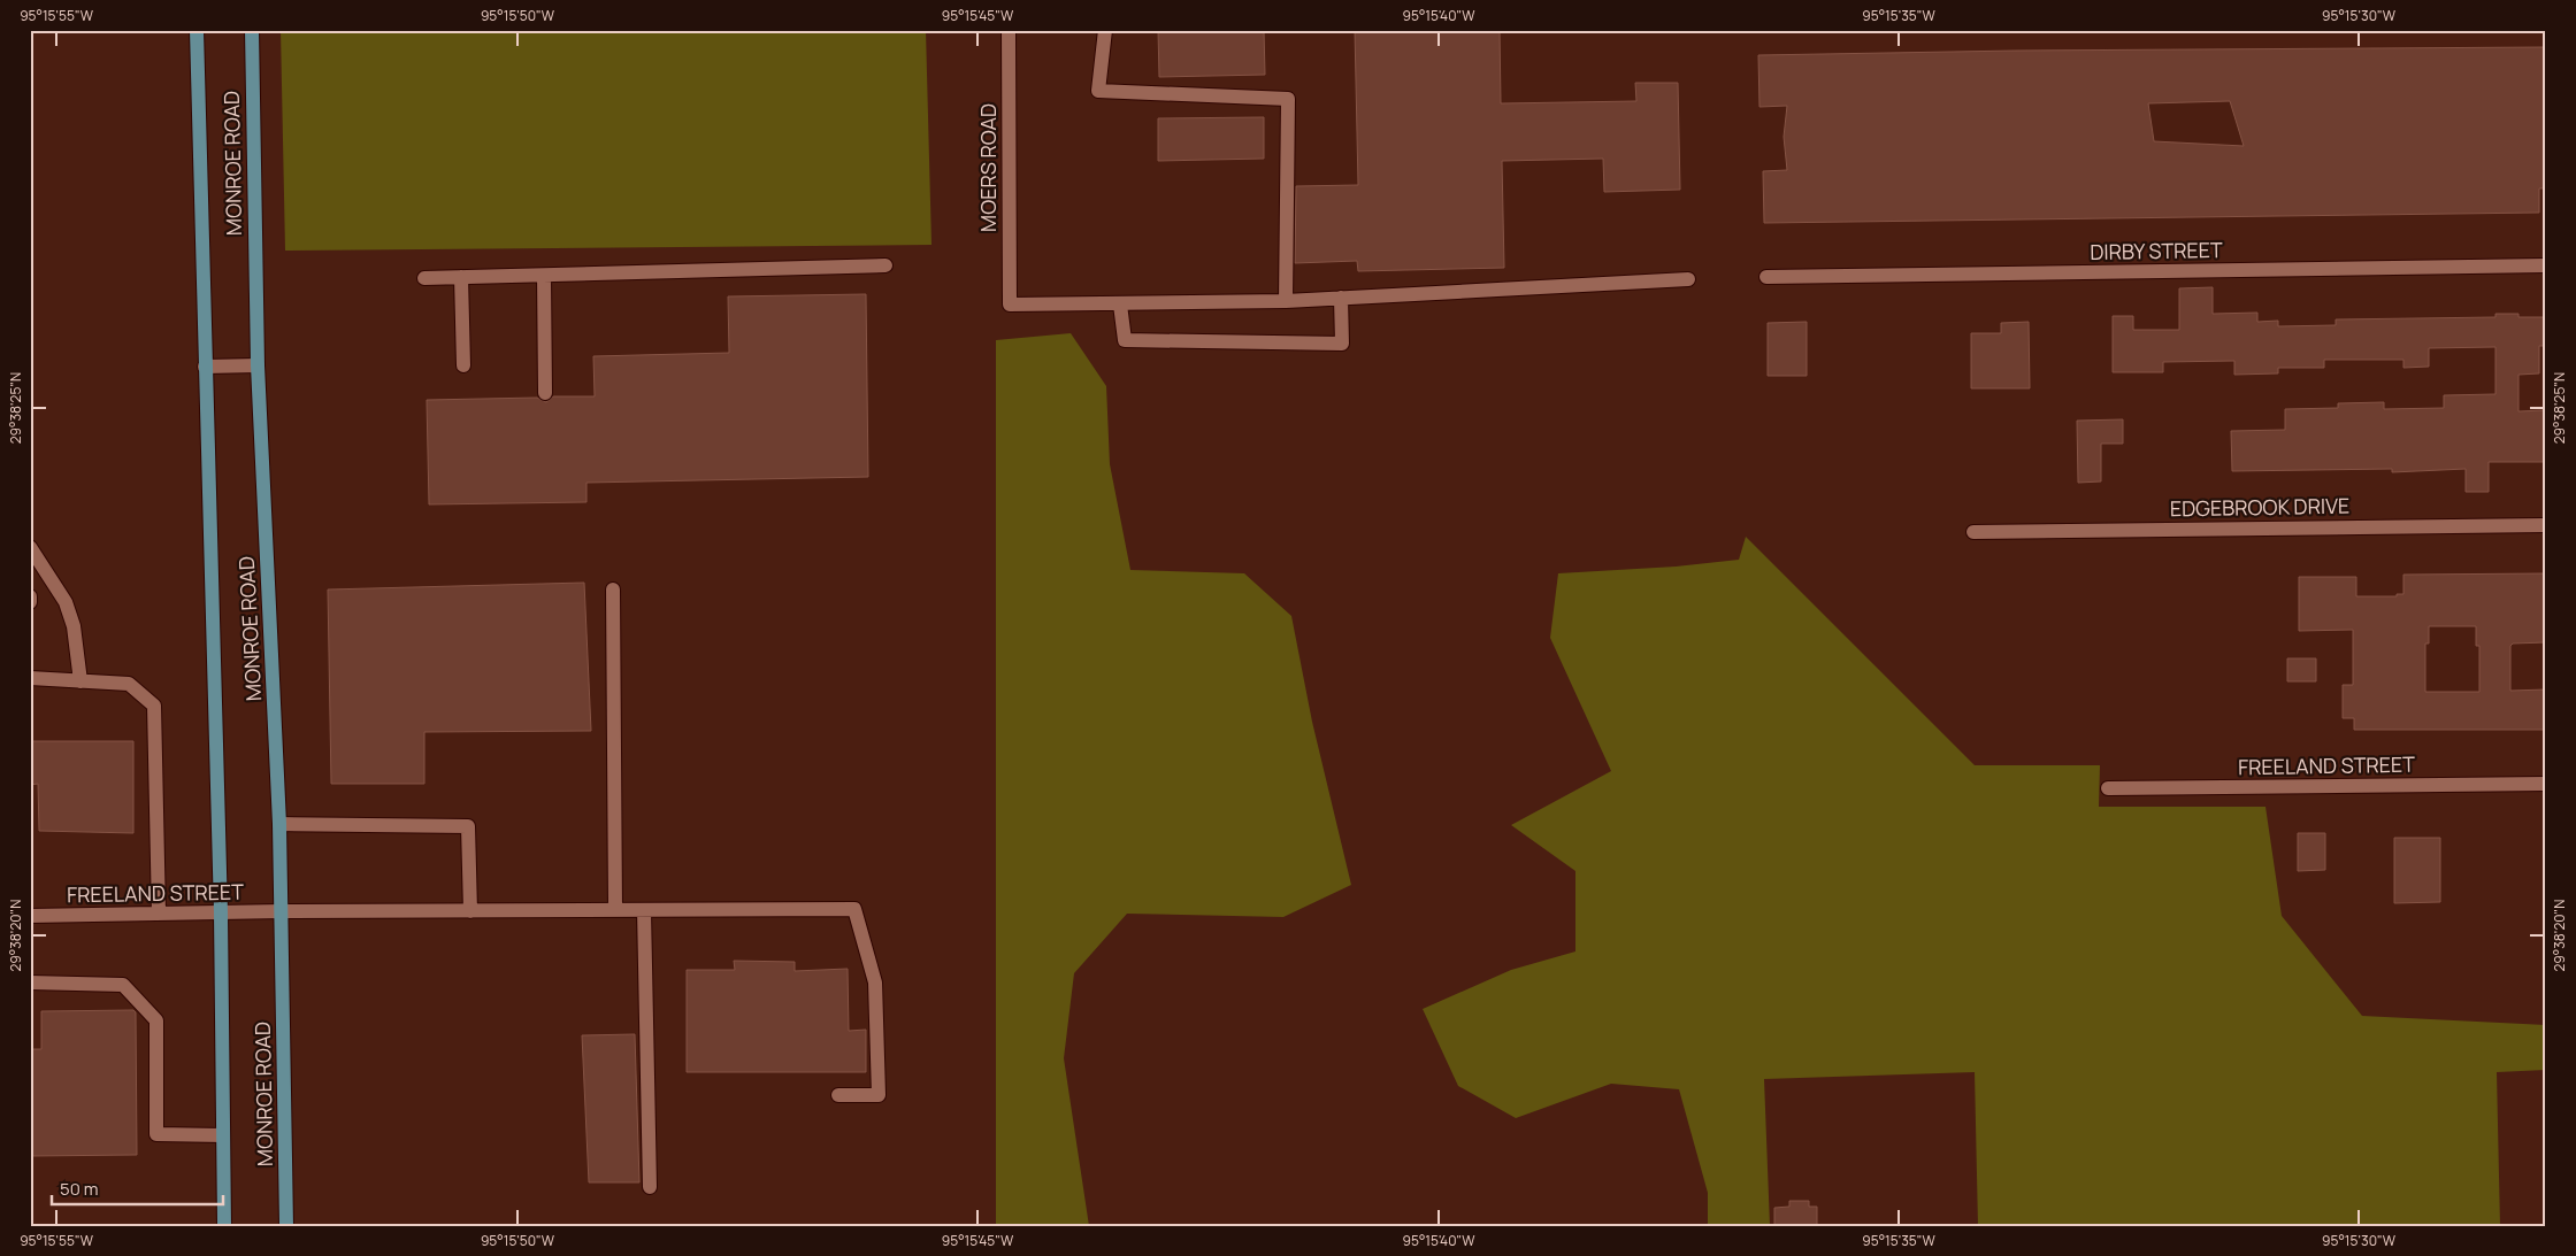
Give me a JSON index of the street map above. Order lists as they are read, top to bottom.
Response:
{
  "streets": {
    "main road": ["MONROE ROAD"],
    "street": [
      "MOERS ROAD",
      "DIRBY STREET",
      "EDGEBROOK DRIVE",
      "FREELAND STREET"
    ]
  },
  "crossings": [
    ["MONROE ROAD", "FREELAND STREET"]
  ],
  "scale_bar": "50 m",
  "coordinates": [
    "95°15'55\"W",
    "95°15'50\"W",
    "95°15'45\"W",
    "95°15'40\"W",
    "95°15'35\"W",
    "95°15'30\"W",
    "29°38'25\"N",
    "29°38'20\"N"
  ]
}
